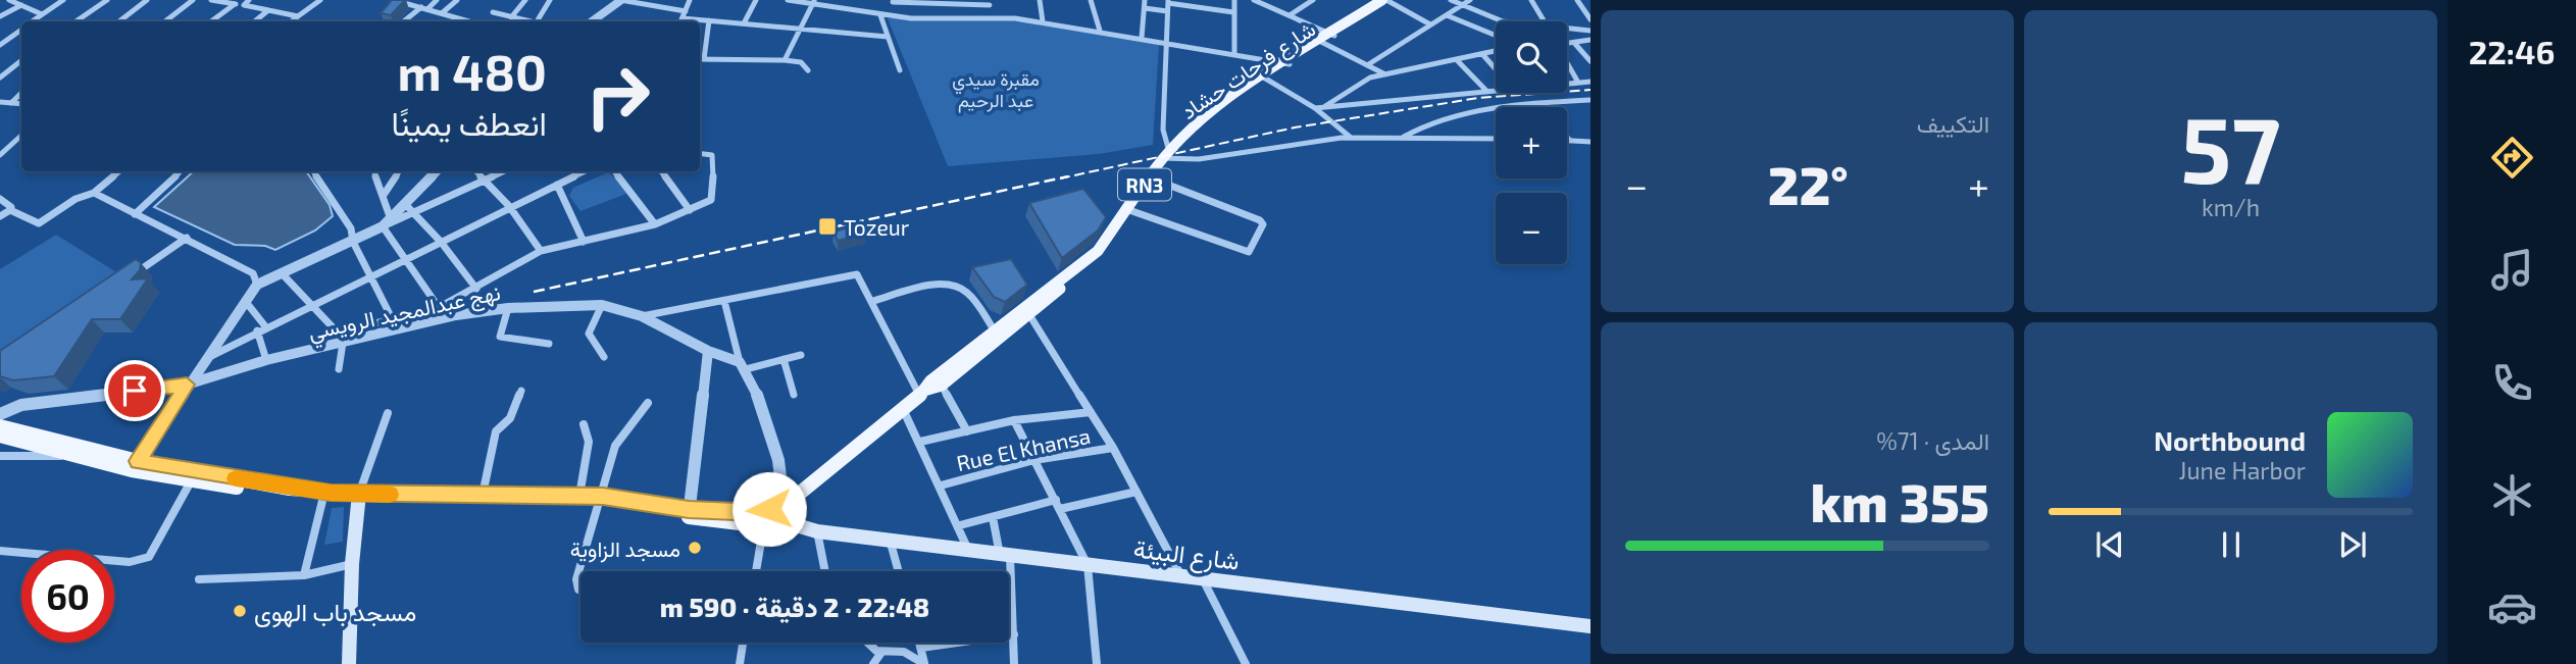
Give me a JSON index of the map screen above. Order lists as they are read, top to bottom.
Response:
{
  "streets": {
    "main road": ["شارع فرحات حشاد", "RN3", "شارع البيئة"],
    "street": ["نهج عبدالمجيد الرويسي", "Rue El Khansa"]
  },
  "crossings": [
    ["شارع فرحات حشاد", "شارع البيئة"]
  ],
  "parks": ["مقبرة سيدي عبد الرحيم"],
  "places": {
    "transit": ["Tozeur"],
    "other": ["مسجد الزاوية", "مسجد باب الهوى"]
  },
  "page": {
    "tabs": "22:46",
    "tile": [
      ["57", "km/h"],
      "التكييف",
      ["المدى · 71%", "355 km"]
    ],
    "map_buttons": ["+", "−"],
    "turn": ["480 m", "انعطف يمينًا"],
    "heat": ["−", "22°", "+"],
    "song": ["Northbound", "June Harbor"],
    "limit": "60",
    "trip": "22:48 · 2 دقيقة · 590 m"
  }
}
